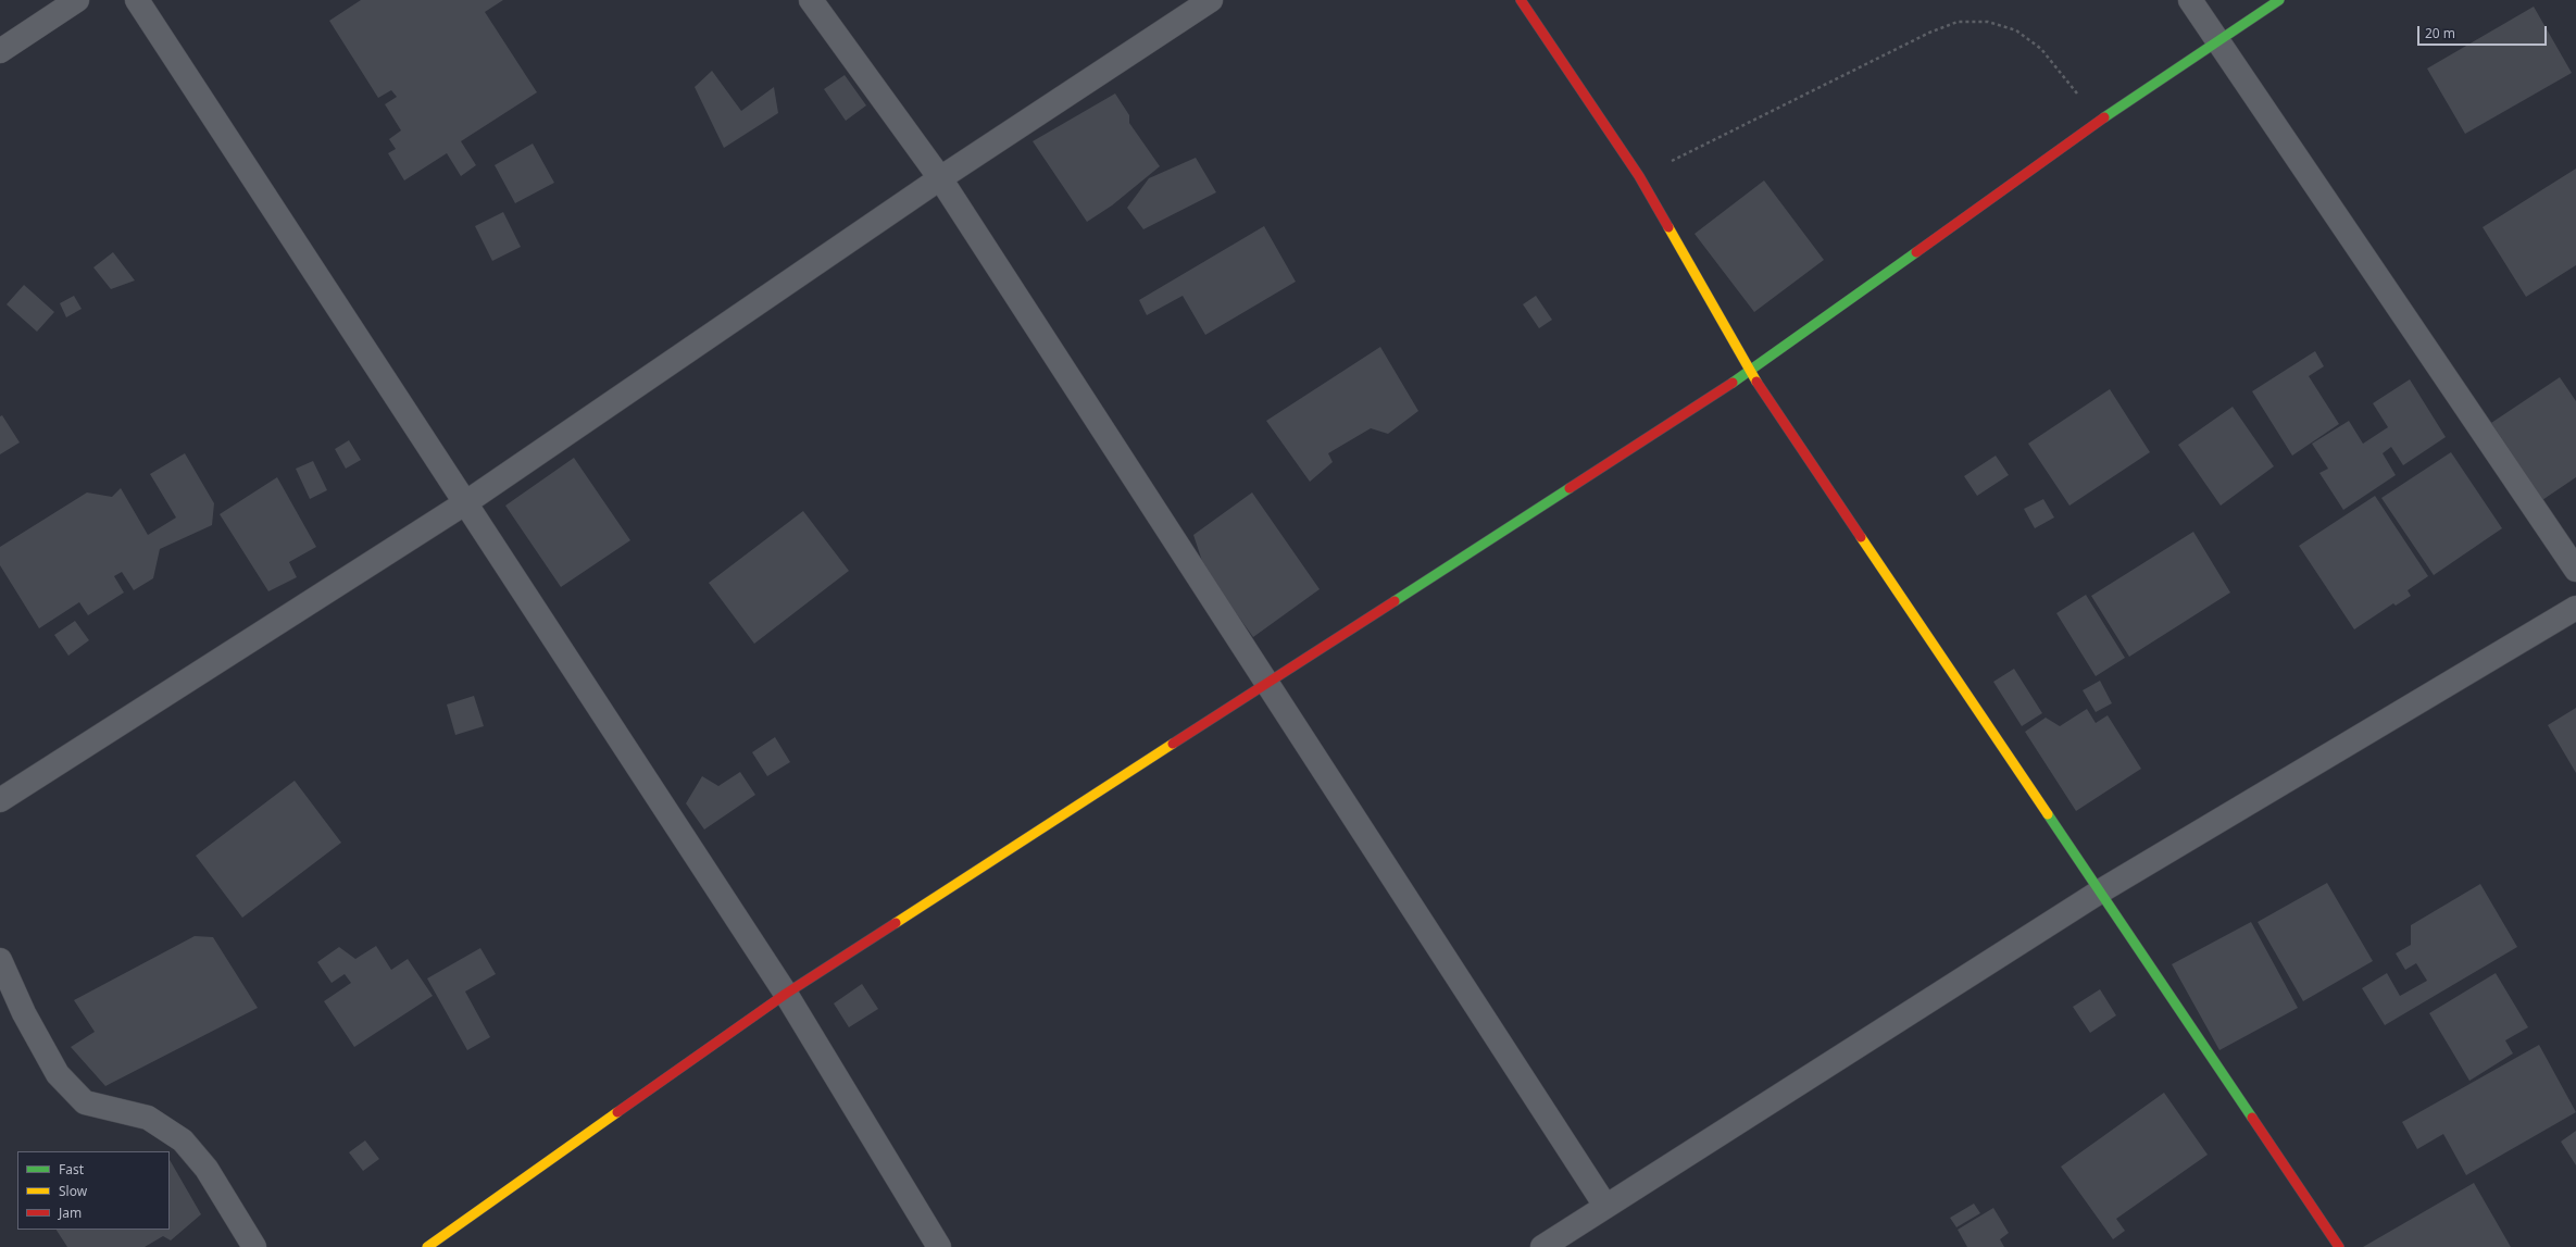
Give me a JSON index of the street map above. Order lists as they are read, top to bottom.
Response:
{
  "legend": ["Fast", "Slow", "Jam"],
  "scale_bar": "20 m"
}
